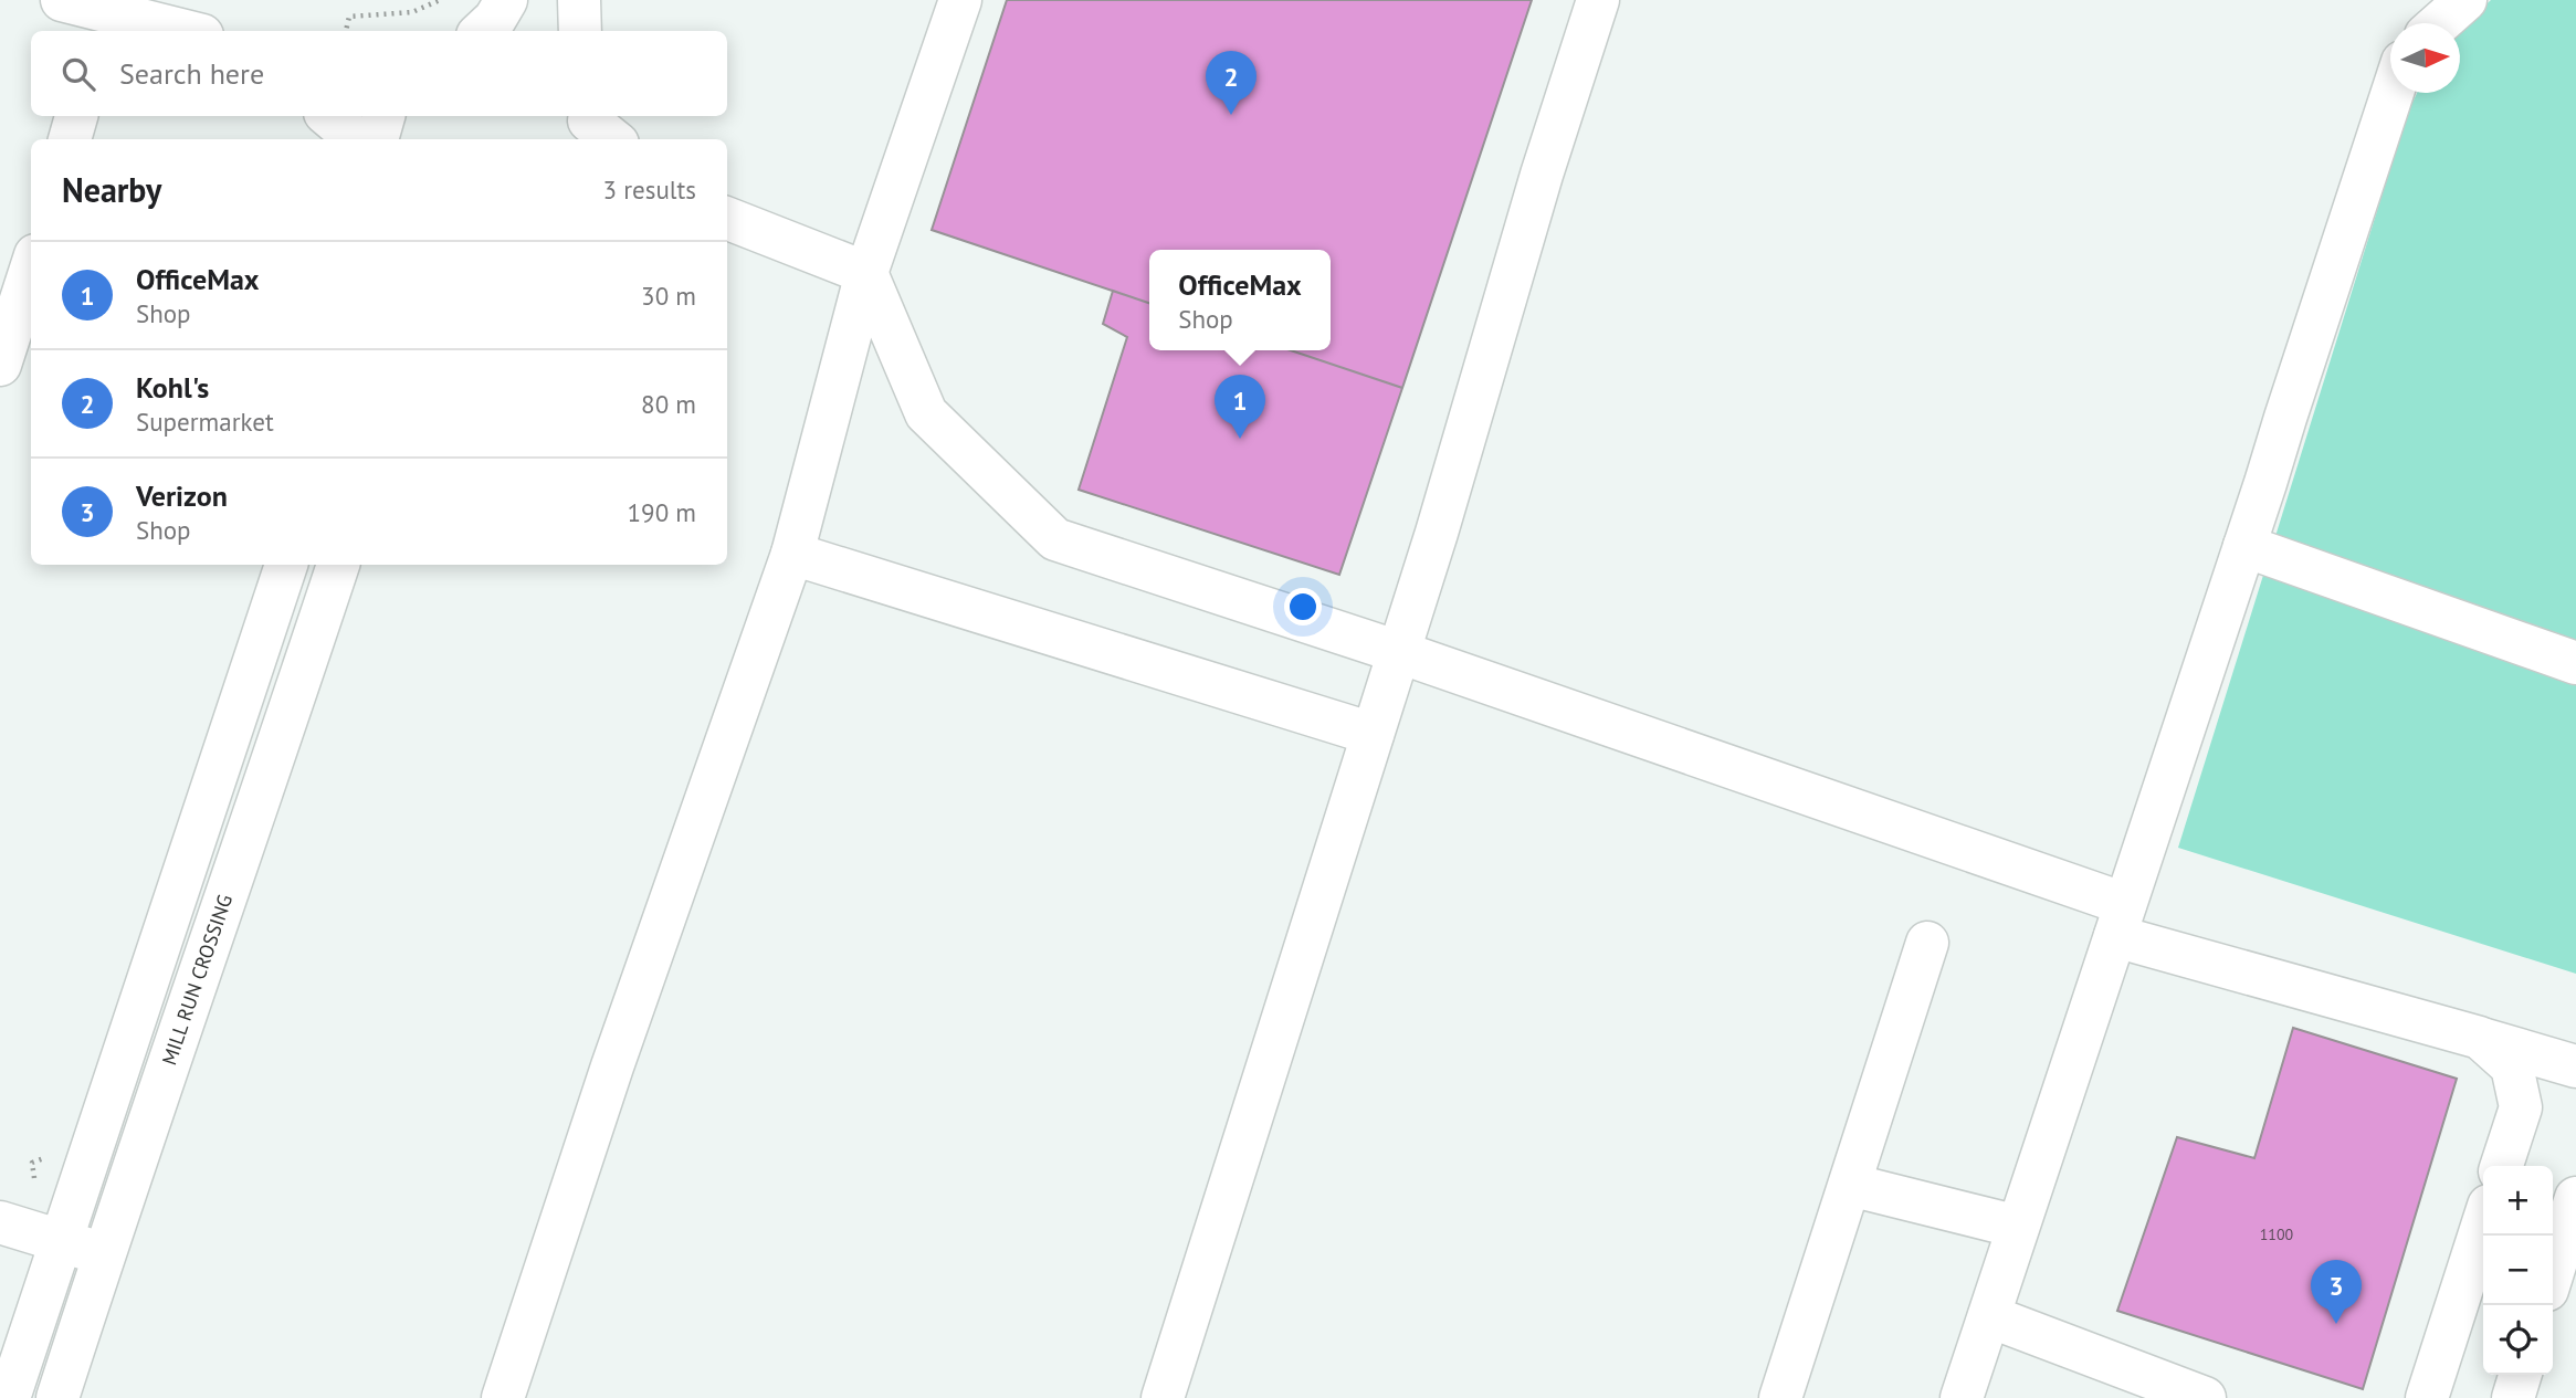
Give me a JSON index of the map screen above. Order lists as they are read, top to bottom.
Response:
{
  "streets": {
    "street": ["MILL RUN CROSSING"]
  },
  "house_numbers": ["1100"],
  "north": "right",
  "page": {
    "search": "Search here",
    "pins": ["2", "1", "3"],
    "heading": ["Nearby", "3 results"],
    "list": [
      {
        "mark": "1",
        "name": "OfficeMax",
        "note": "Shop",
        "value": "30 m"
      },
      {
        "mark": "2",
        "name": "Kohl's",
        "note": "Supermarket",
        "value": "80 m"
      },
      {
        "mark": "3",
        "name": "Verizon",
        "note": "Shop",
        "value": "190 m"
      }
    ],
    "popup": ["OfficeMax", "Shop"],
    "map_buttons": ["+", "−"]
  }
}
